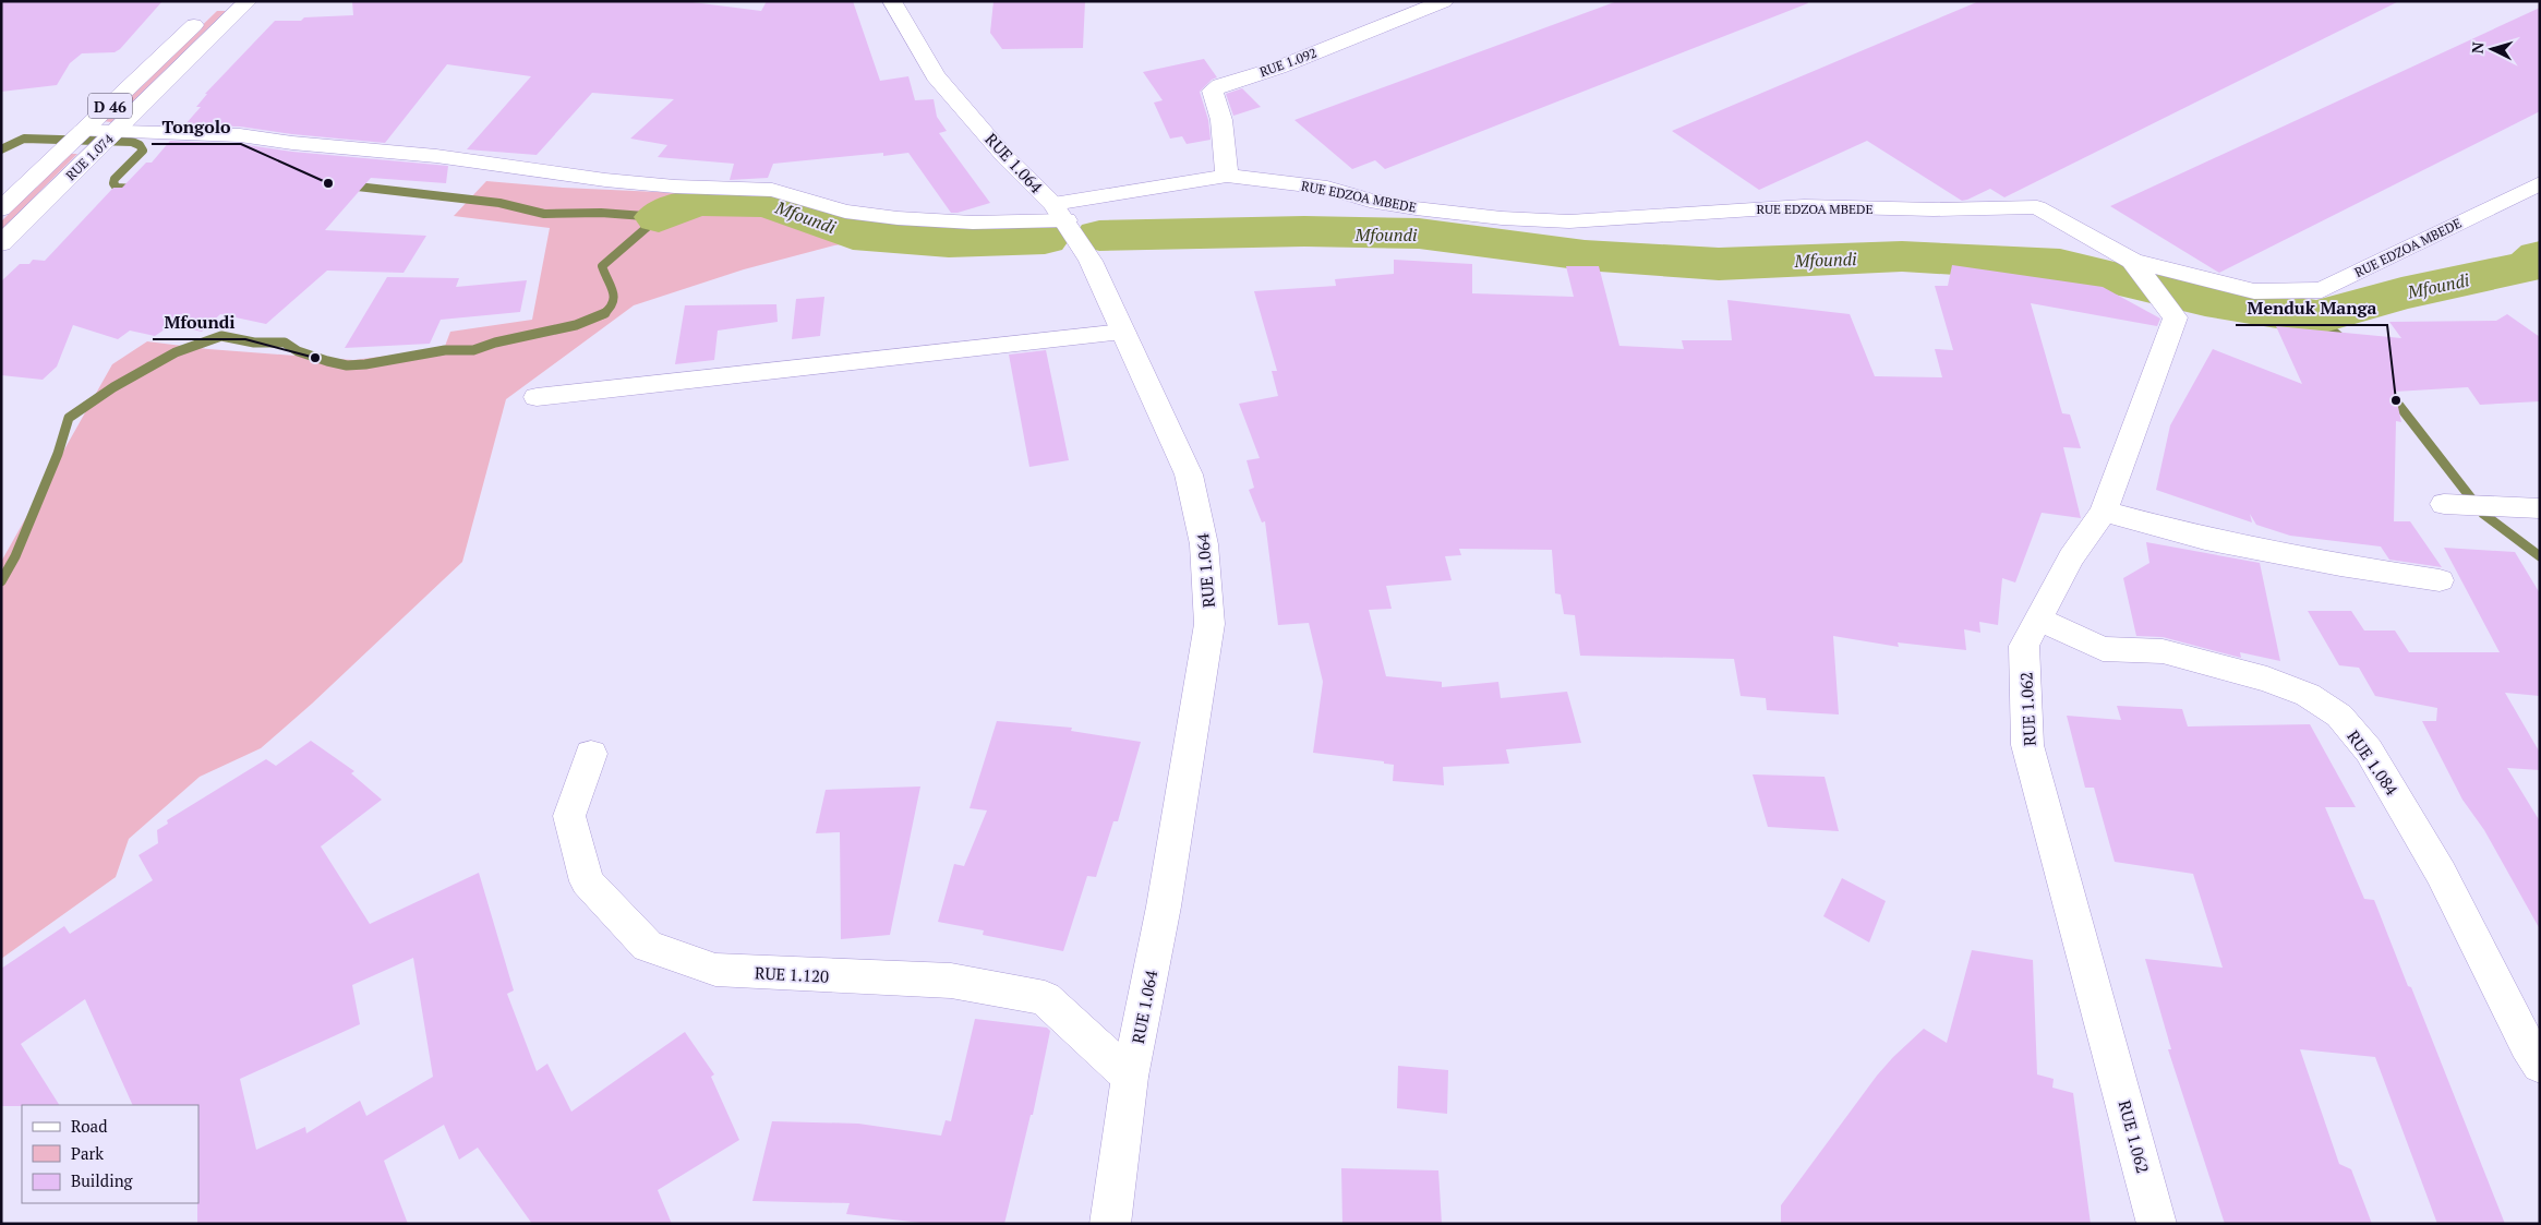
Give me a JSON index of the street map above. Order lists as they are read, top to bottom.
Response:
{
  "streets": {
    "street": [
      "RUE 1.092",
      "D 46",
      "RUE 1.074",
      "RUE 1.064",
      "RUE EDZOA MBEDE",
      "RUE 1.062",
      "RUE 1.084",
      "RUE 1.120"
    ]
  },
  "crossings": [
    ["RUE 1.092", "RUE EDZOA MBEDE"],
    ["RUE 1.074", "RUE EDZOA MBEDE"],
    ["RUE 1.064", "RUE EDZOA MBEDE"],
    ["RUE 1.064", "RUE 1.120"],
    ["RUE EDZOA MBEDE", "RUE 1.062"],
    ["RUE 1.062", "RUE 1.084"]
  ],
  "water": ["Mfoundi"],
  "places": ["Tongolo", "Mfoundi", "Menduk Manga"],
  "legend": ["Road", "Park", "Building"],
  "north": "left"
}
